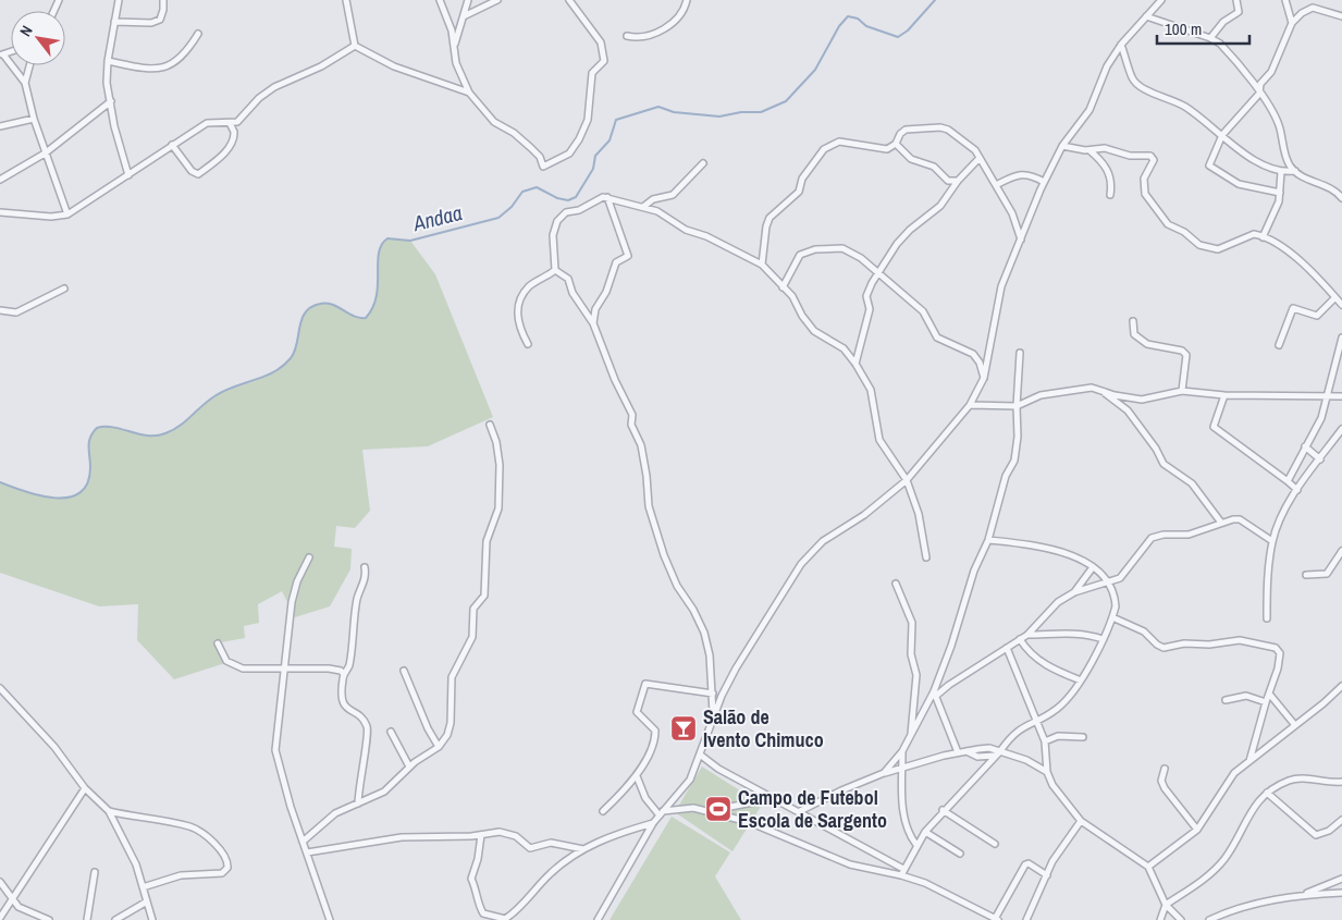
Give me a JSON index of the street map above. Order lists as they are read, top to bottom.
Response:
{
  "water": ["Andaa"],
  "places": {
    "bar": ["Salão de Ivento Chimuco"],
    "sports": ["Campo de Futebol Escola de Sargento"]
  },
  "scale_bar": "100 m",
  "north": "top left"
}
